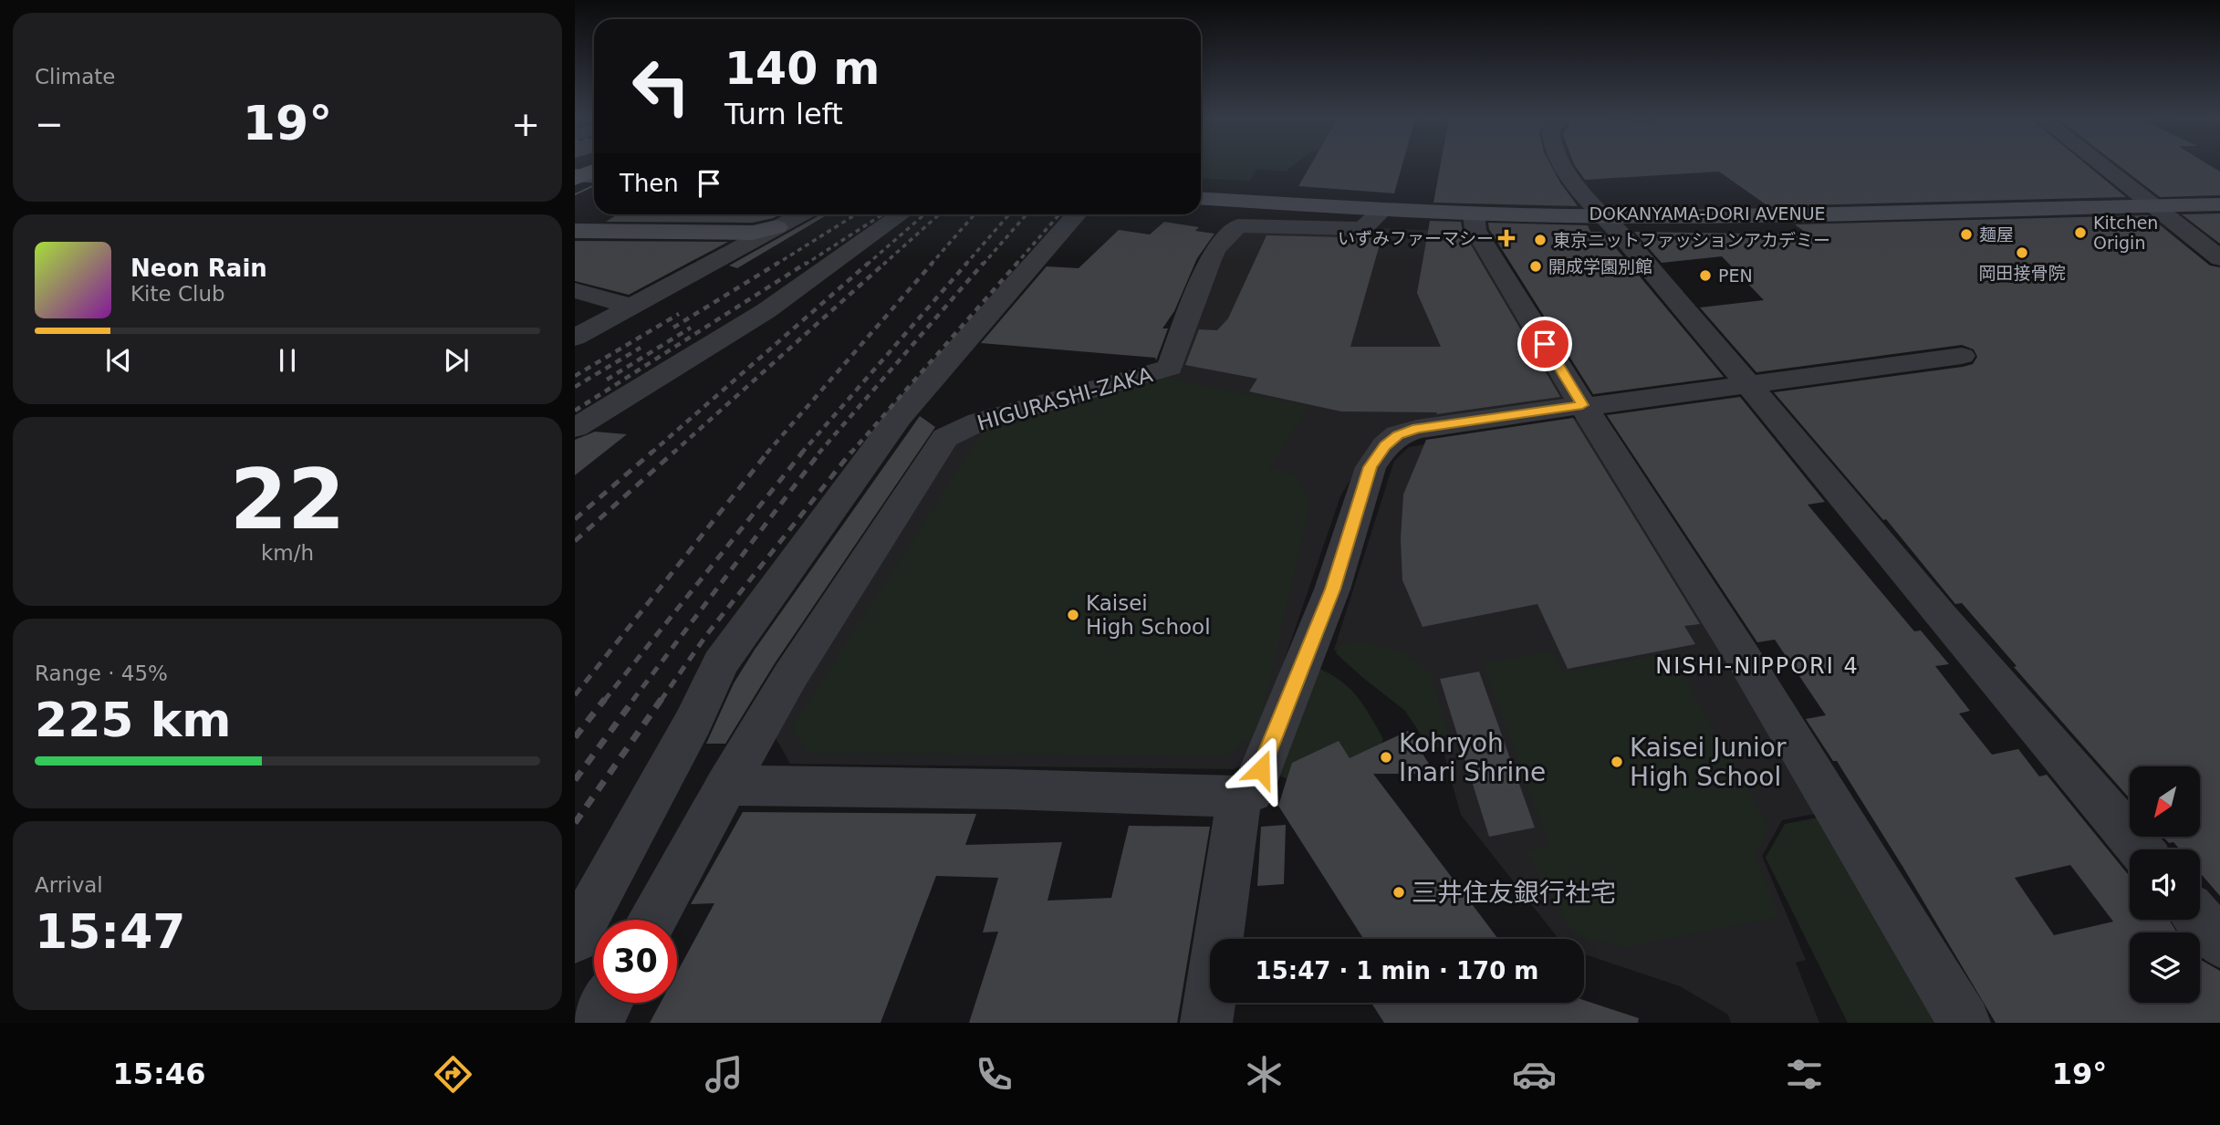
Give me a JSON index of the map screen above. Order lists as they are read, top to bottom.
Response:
{
  "streets": {
    "main road": ["DOKANYAMA-DORI AVENUE"],
    "street": ["HIGURASHI-ZAKA"]
  },
  "crossings": [
    ["DOKANYAMA-DORI AVENUE", "HIGURASHI-ZAKA"]
  ],
  "districts": ["NISHI-NIPPORI 4"],
  "places": {
    "other": [
      "Kitchen Origin",
      "麺屋",
      "東京ニットファッションアカデミー",
      "岡田接骨院",
      "開成学園別館",
      "PEN",
      "Kaisei High School",
      "Kohryoh Inari Shrine",
      "Kaisei Junior High School",
      "三井住友銀行社宅"
    ],
    "health": ["いずみファーマシー"]
  },
  "north": "bottom left",
  "page": {
    "tile": [
      "Climate",
      ["22", "km/h"],
      ["Range · 45%", "225 km"],
      ["Arrival", "15:47"]
    ],
    "turn": ["140 m", "Turn left"],
    "heat": ["−", "19°", "+"],
    "then": "Then",
    "song": ["Neon Rain", "Kite Club"],
    "limit": "30",
    "trip": "15:47 · 1 min · 170 m",
    "tabs": ["15:46", "19°"]
  }
}
